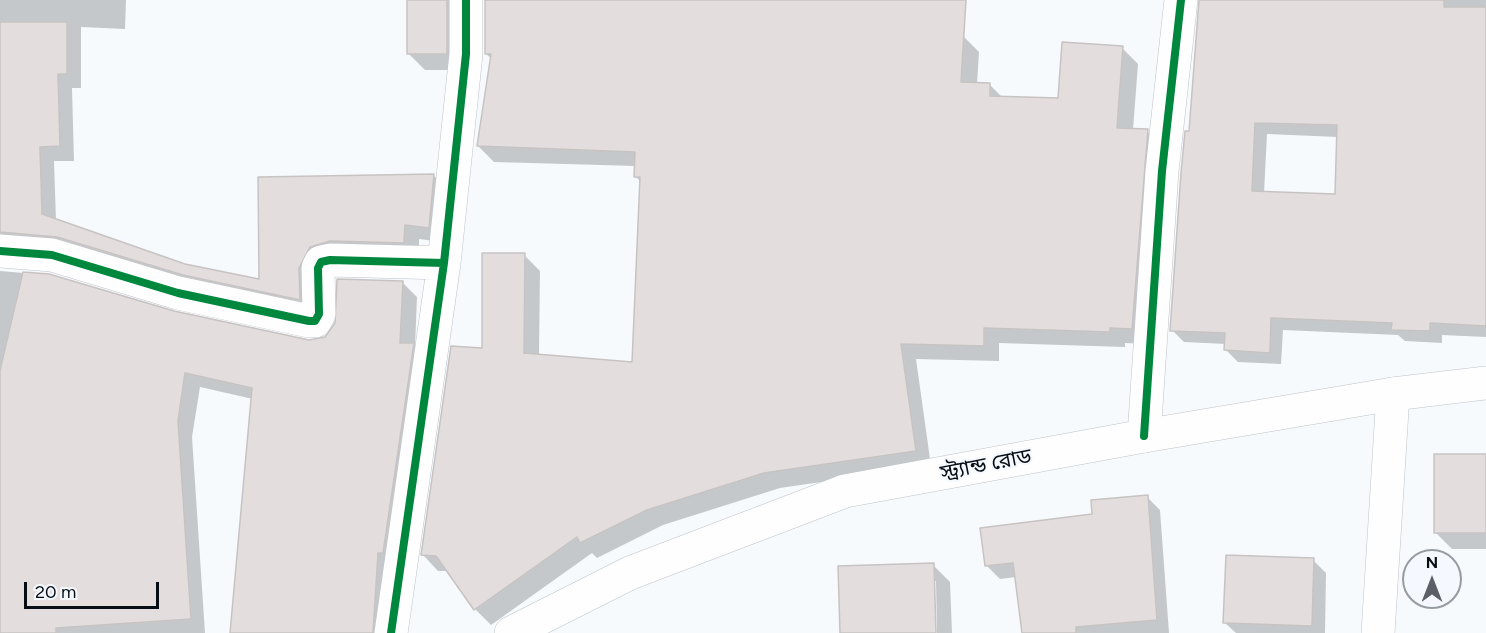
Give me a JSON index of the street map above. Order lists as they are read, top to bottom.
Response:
{
  "streets": {
    "street": ["স্ট্র্যান্ড রোড"]
  },
  "scale_bar": "20 m",
  "north": "top"
}
